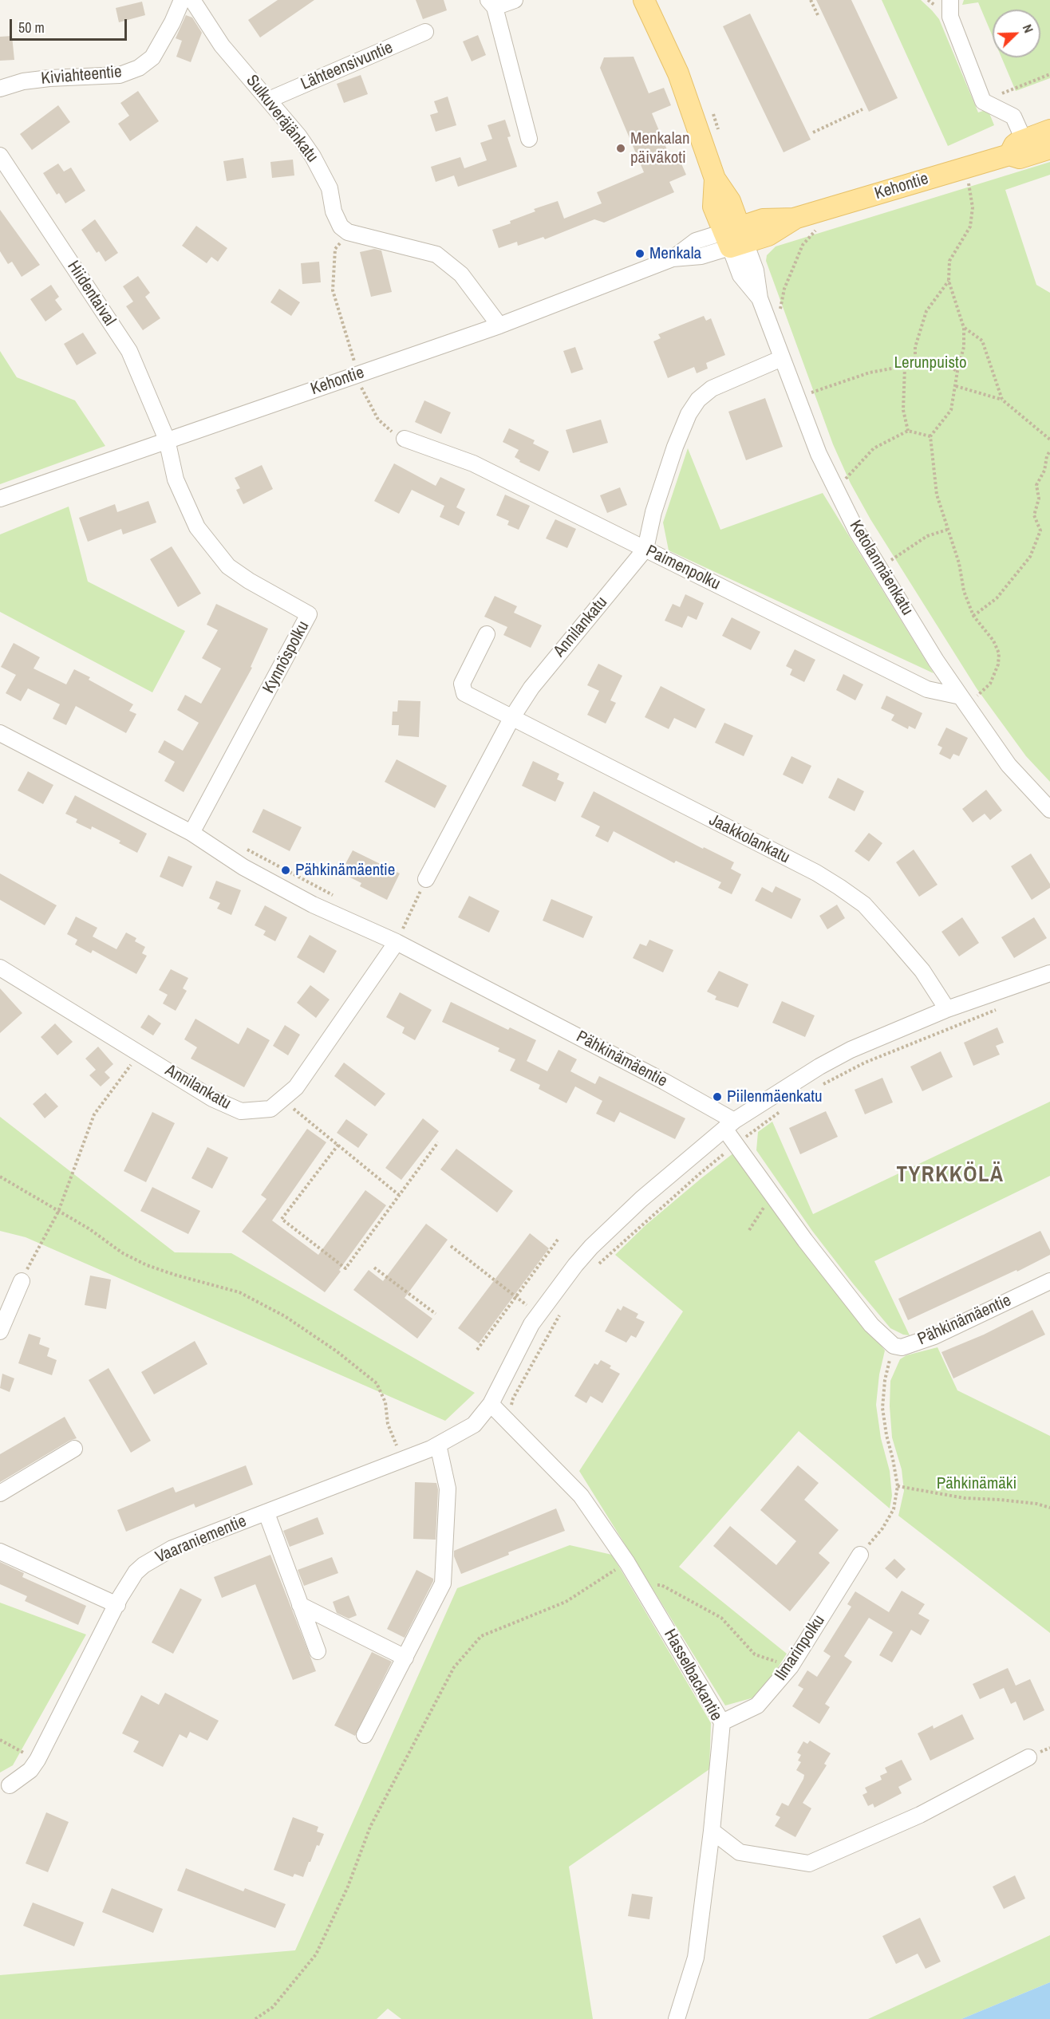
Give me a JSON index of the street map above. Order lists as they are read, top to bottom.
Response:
{
  "streets": {
    "main road": ["Kehontie", "Ketolanmäenkatu"],
    "street": [
      "Lähteensivuntie",
      "Kiviahteentie",
      "Sulkuveräjänkatu",
      "Hiidentaival",
      "Paimenpolku",
      "Annilankatu",
      "Kynnöspolku",
      "Jaakkolankatu",
      "Pähkinämäentie",
      "Vaaraniementie",
      "Ilmarinpolku",
      "Hasselbackantie"
    ]
  },
  "crossings": [
    ["Lähteensivuntie", "Sulkuveräjänkatu"],
    ["Kehontie", "Hiidentaival"],
    ["Kehontie", "Ketolanmäenkatu"],
    ["Kehontie", "Kynnöspolku"],
    ["Hiidentaival", "Kynnöspolku"],
    ["Paimenpolku", "Ketolanmäenkatu"],
    ["Paimenpolku", "Annilankatu"],
    ["Ketolanmäenkatu", "Annilankatu"],
    ["Annilankatu", "Jaakkolankatu"],
    ["Annilankatu", "Pähkinämäentie"],
    ["Kynnöspolku", "Pähkinämäentie"],
    ["Vaaraniementie", "Hasselbackantie"],
    ["Ilmarinpolku", "Hasselbackantie"]
  ],
  "districts": ["TYRKKÖLÄ"],
  "parks": ["Lerunpuisto", "Pähkinämäki"],
  "places": [
    "Menkalan päiväkoti",
    "Menkala",
    "Pähkinämäentie",
    "Piilenmäenkatu"
  ],
  "scale_bar": "50 m",
  "north": "top right"
}
